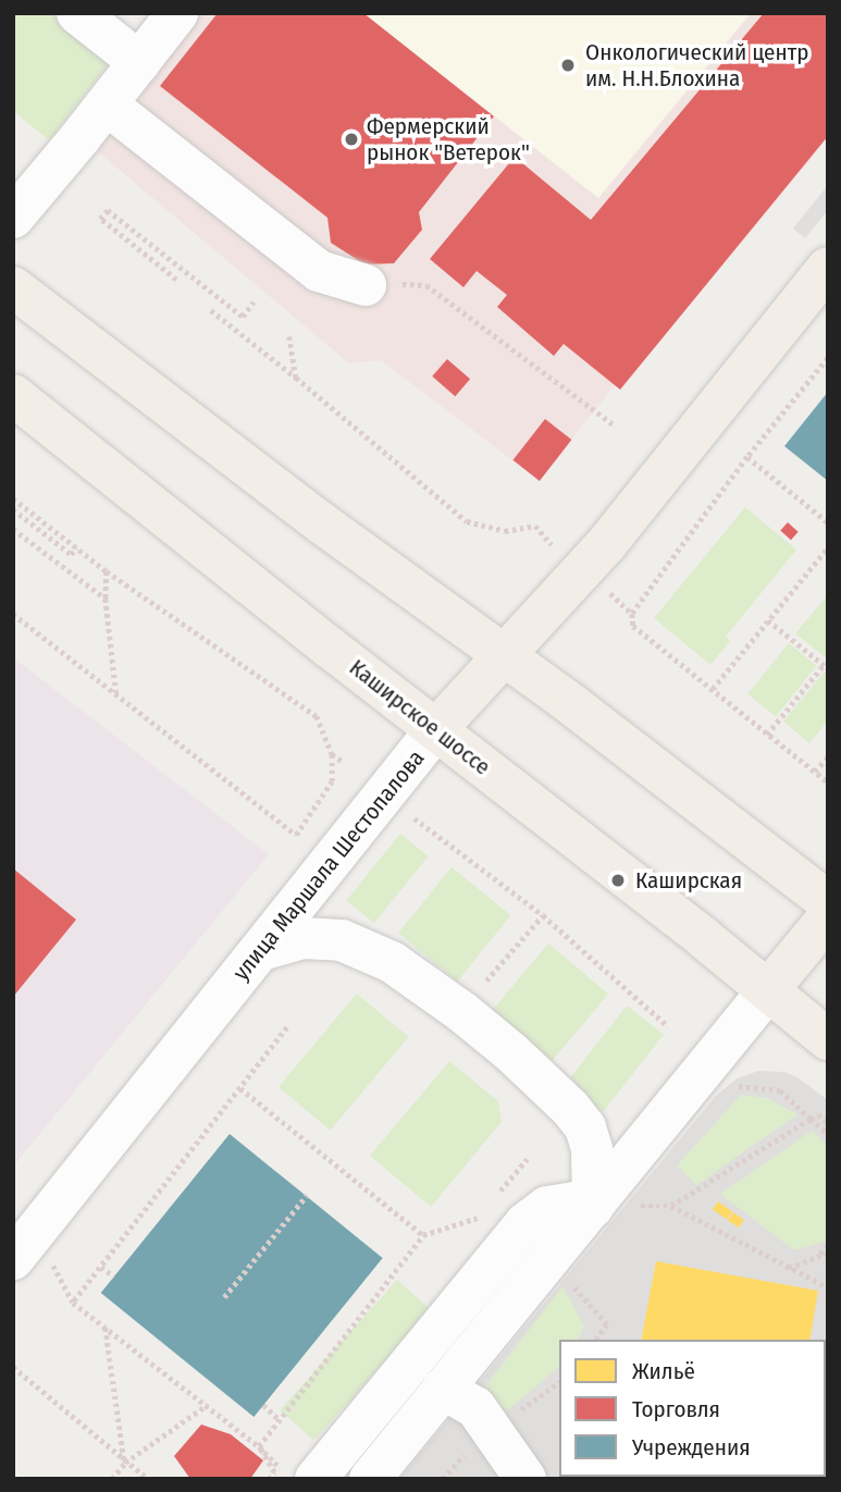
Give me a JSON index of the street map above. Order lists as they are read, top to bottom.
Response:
{
  "streets": {
    "main road": ["Каширское шоссе", "улица Маршала Шестопалова"]
  },
  "crossings": [
    ["Каширское шоссе", "улица Маршала Шестопалова"]
  ],
  "places": ["Онкологический центр им. Н.Н.Блохина", "Фермерский рынок \"Ветерок\"", "Каширская"],
  "legend": ["Жильё", "Торговля", "Учреждения"]
}
